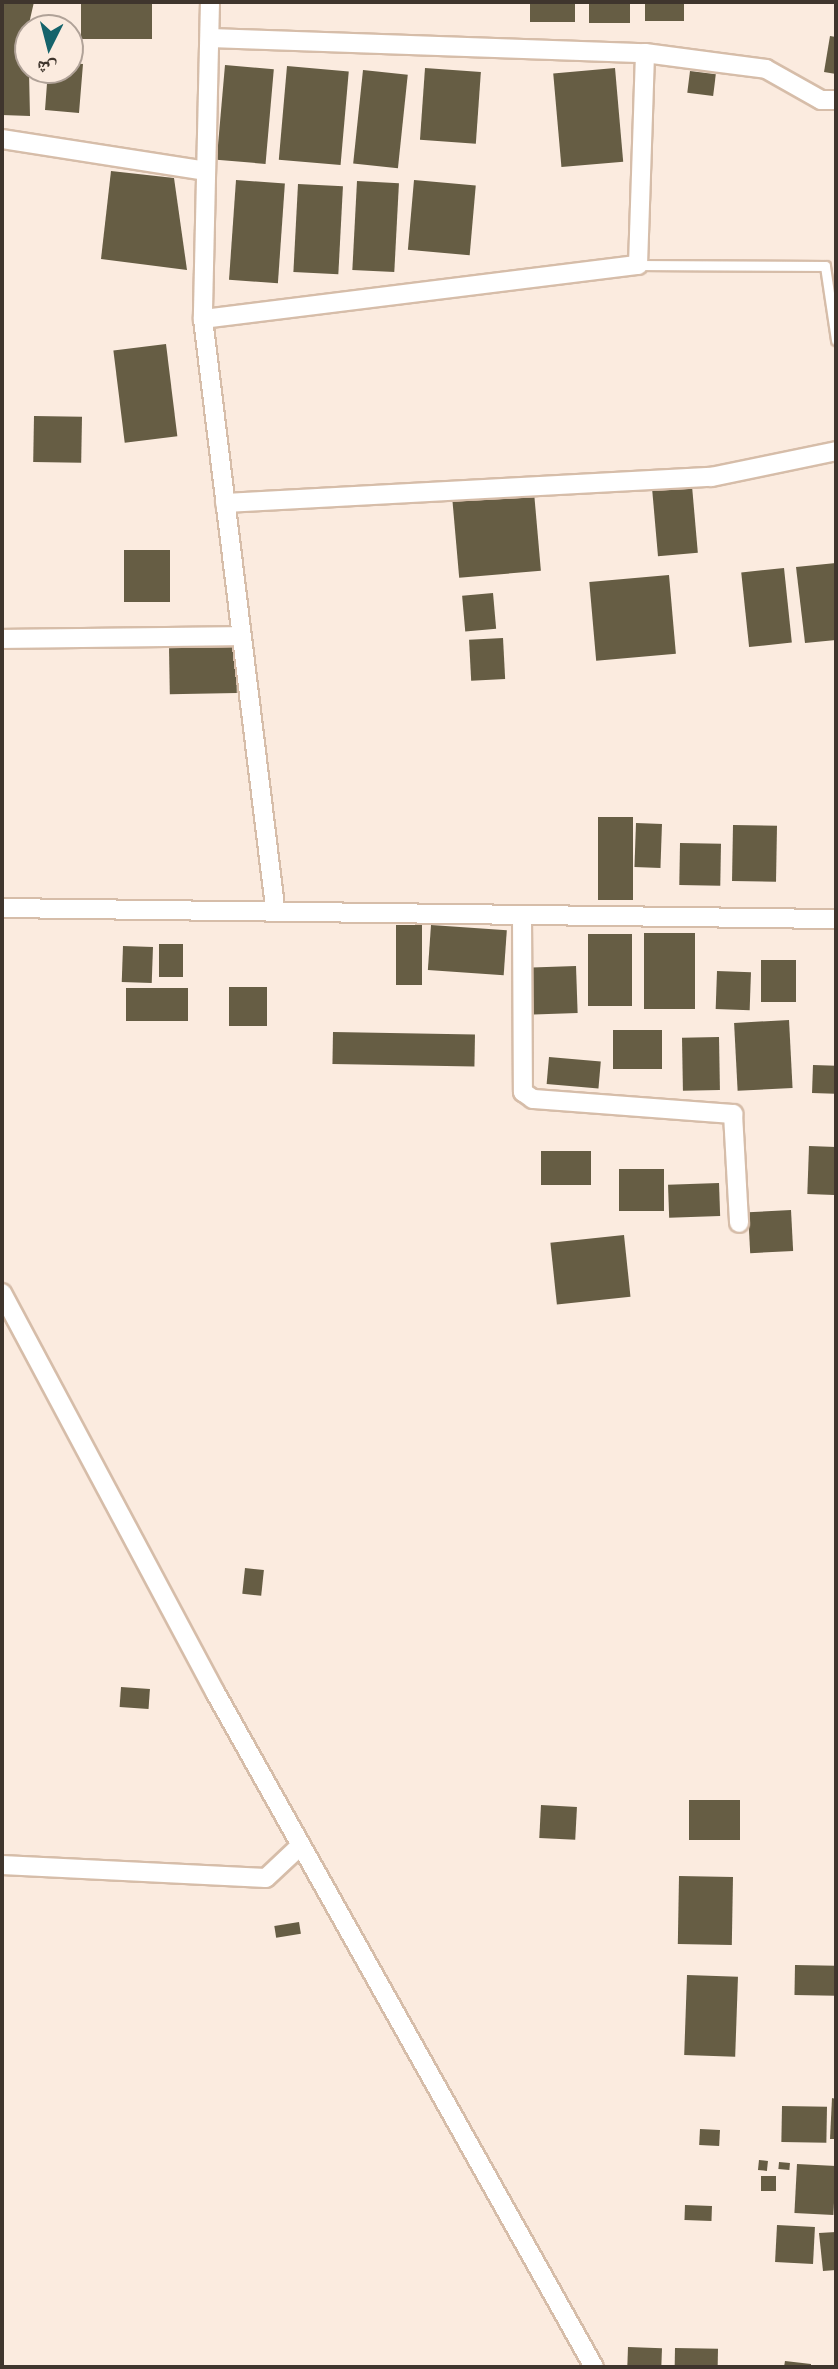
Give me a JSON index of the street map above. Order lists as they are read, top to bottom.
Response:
{
  "north": "bottom"
}
